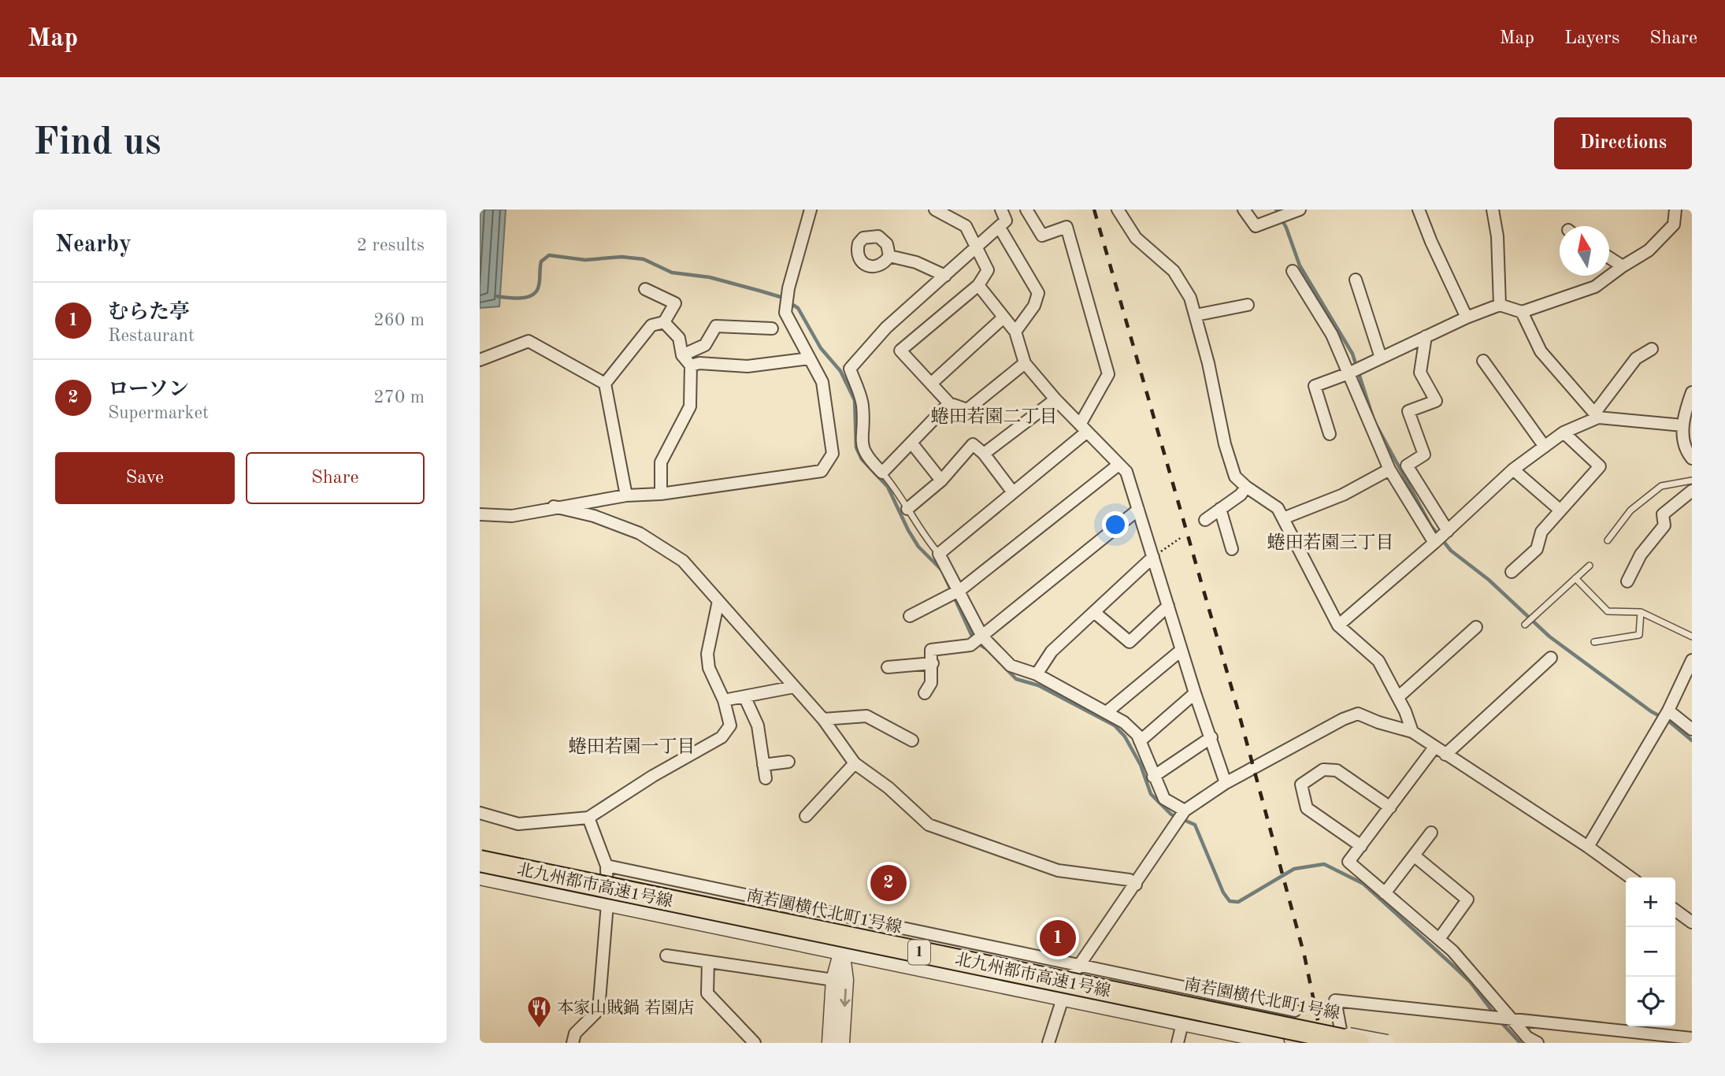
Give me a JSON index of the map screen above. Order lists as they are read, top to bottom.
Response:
{
  "streets": {
    "highway": ["北九州都市高速1号線", "1"],
    "street": ["南若園横代北町1号線"]
  },
  "crossings": [
    ["北九州都市高速1号線", "南若園横代北町1号線"]
  ],
  "districts": ["蜷田若園二丁目", "蜷田若園三丁目", "蜷田若園一丁目"],
  "places": {
    "restaurant": ["本家山賊鍋 若園店"]
  },
  "north": "top",
  "page": {
    "header": "Map",
    "nav": ["Map", "Layers", "Share"],
    "buttons": [
      "Directions",
      ["Save", "Share"]
    ],
    "title": "Find us",
    "heading": ["Nearby", "2 results"],
    "list": [
      {
        "mark": "1",
        "name": "むらた亭",
        "note": "Restaurant",
        "value": "260 m"
      },
      {
        "mark": "2",
        "name": "ローソン",
        "note": "Supermarket",
        "value": "270 m"
      }
    ],
    "pins": ["2", "1"],
    "map_buttons": ["+", "−"]
  }
}
